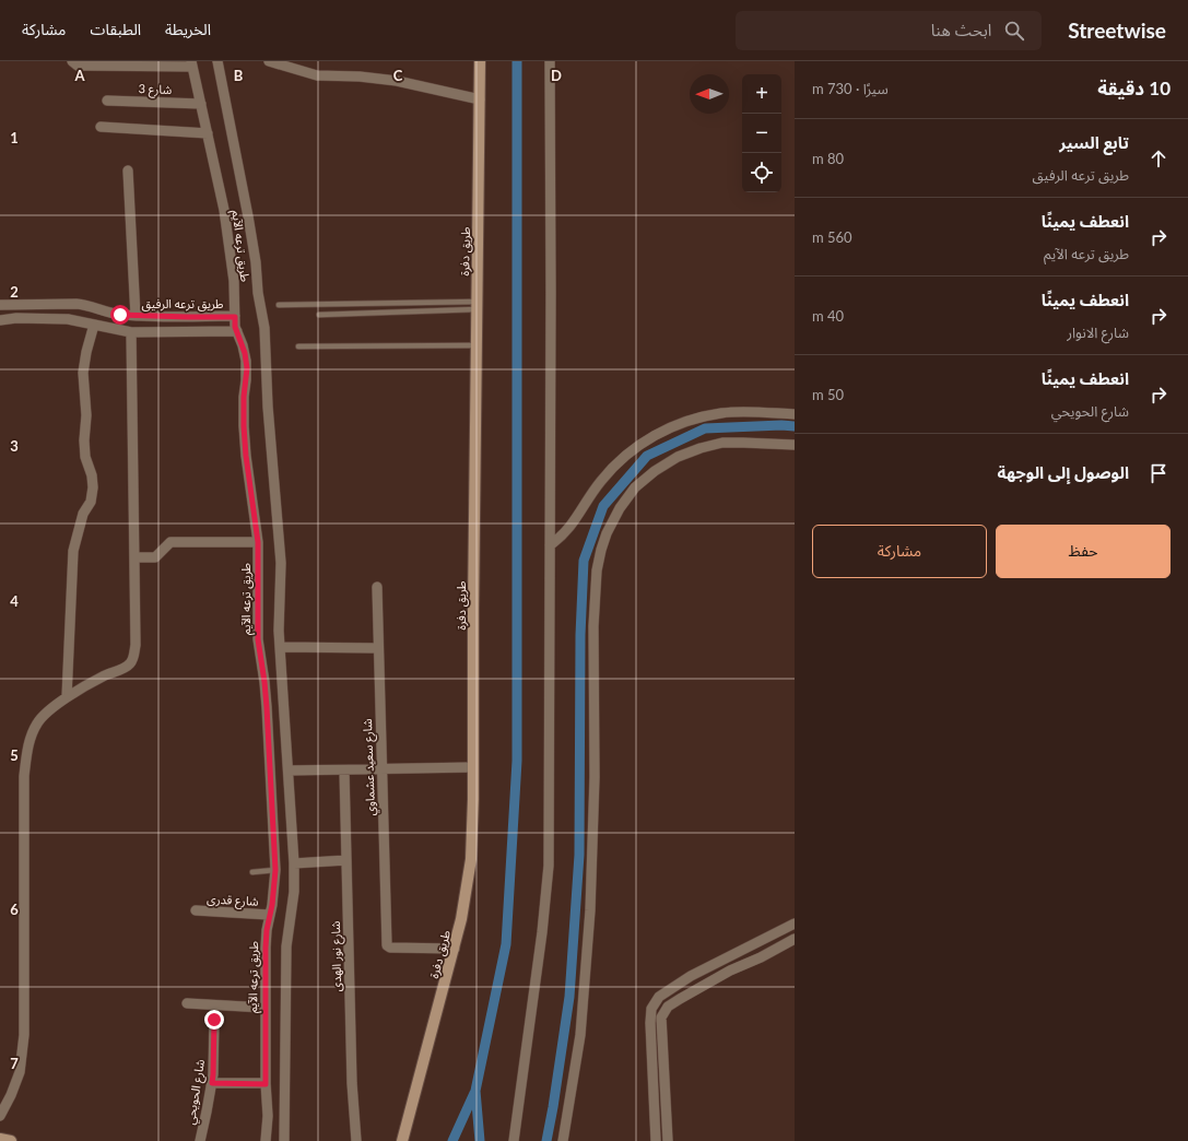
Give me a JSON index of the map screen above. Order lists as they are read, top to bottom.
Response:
{
  "streets": {
    "main road": ["طريق دفرة"],
    "street": [
      "شارع 3",
      "طريق ترعه الآيم",
      "طريق ترعه الرفيق",
      "شارع سعيد عشماوي",
      "شارع قدرى",
      "شارع نور الهدى",
      "شارع الحويحي"
    ]
  },
  "crossings": [
    ["شارع 3", "طريق ترعه الآيم"],
    ["طريق ترعه الآيم", "طريق ترعه الرفيق"],
    ["طريق ترعه الآيم", "شارع قدرى"],
    ["طريق دفرة", "شارع سعيد عشماوي"]
  ],
  "north": "left",
  "page": {
    "header": "Streetwise",
    "search": "ابحث هنا",
    "nav": ["الخريطة", "الطبقات", "مشاركة"],
    "heading": ["10 دقيقة", "سيرًا · 730 m"],
    "map_buttons": ["+", "−"],
    "list": [
      ["تابع السير", "طريق ترعه الرفيق", "80 m"],
      ["انعطف يمينًا", "طريق ترعه الآيم", "560 m"],
      ["انعطف يمينًا", "شارع الانوار", "40 m"],
      ["انعطف يمينًا", "شارع الحويحي", "50 m"],
      "الوصول إلى الوجهة"
    ],
    "buttons": ["حفظ", "مشاركة"]
  },
  "grid": {
    "columns": [
      "A",
      "B",
      "C",
      "D"
    ],
    "rows": [
      "1",
      "2",
      "3",
      "4",
      "5",
      "6",
      "7"
    ]
  }
}
